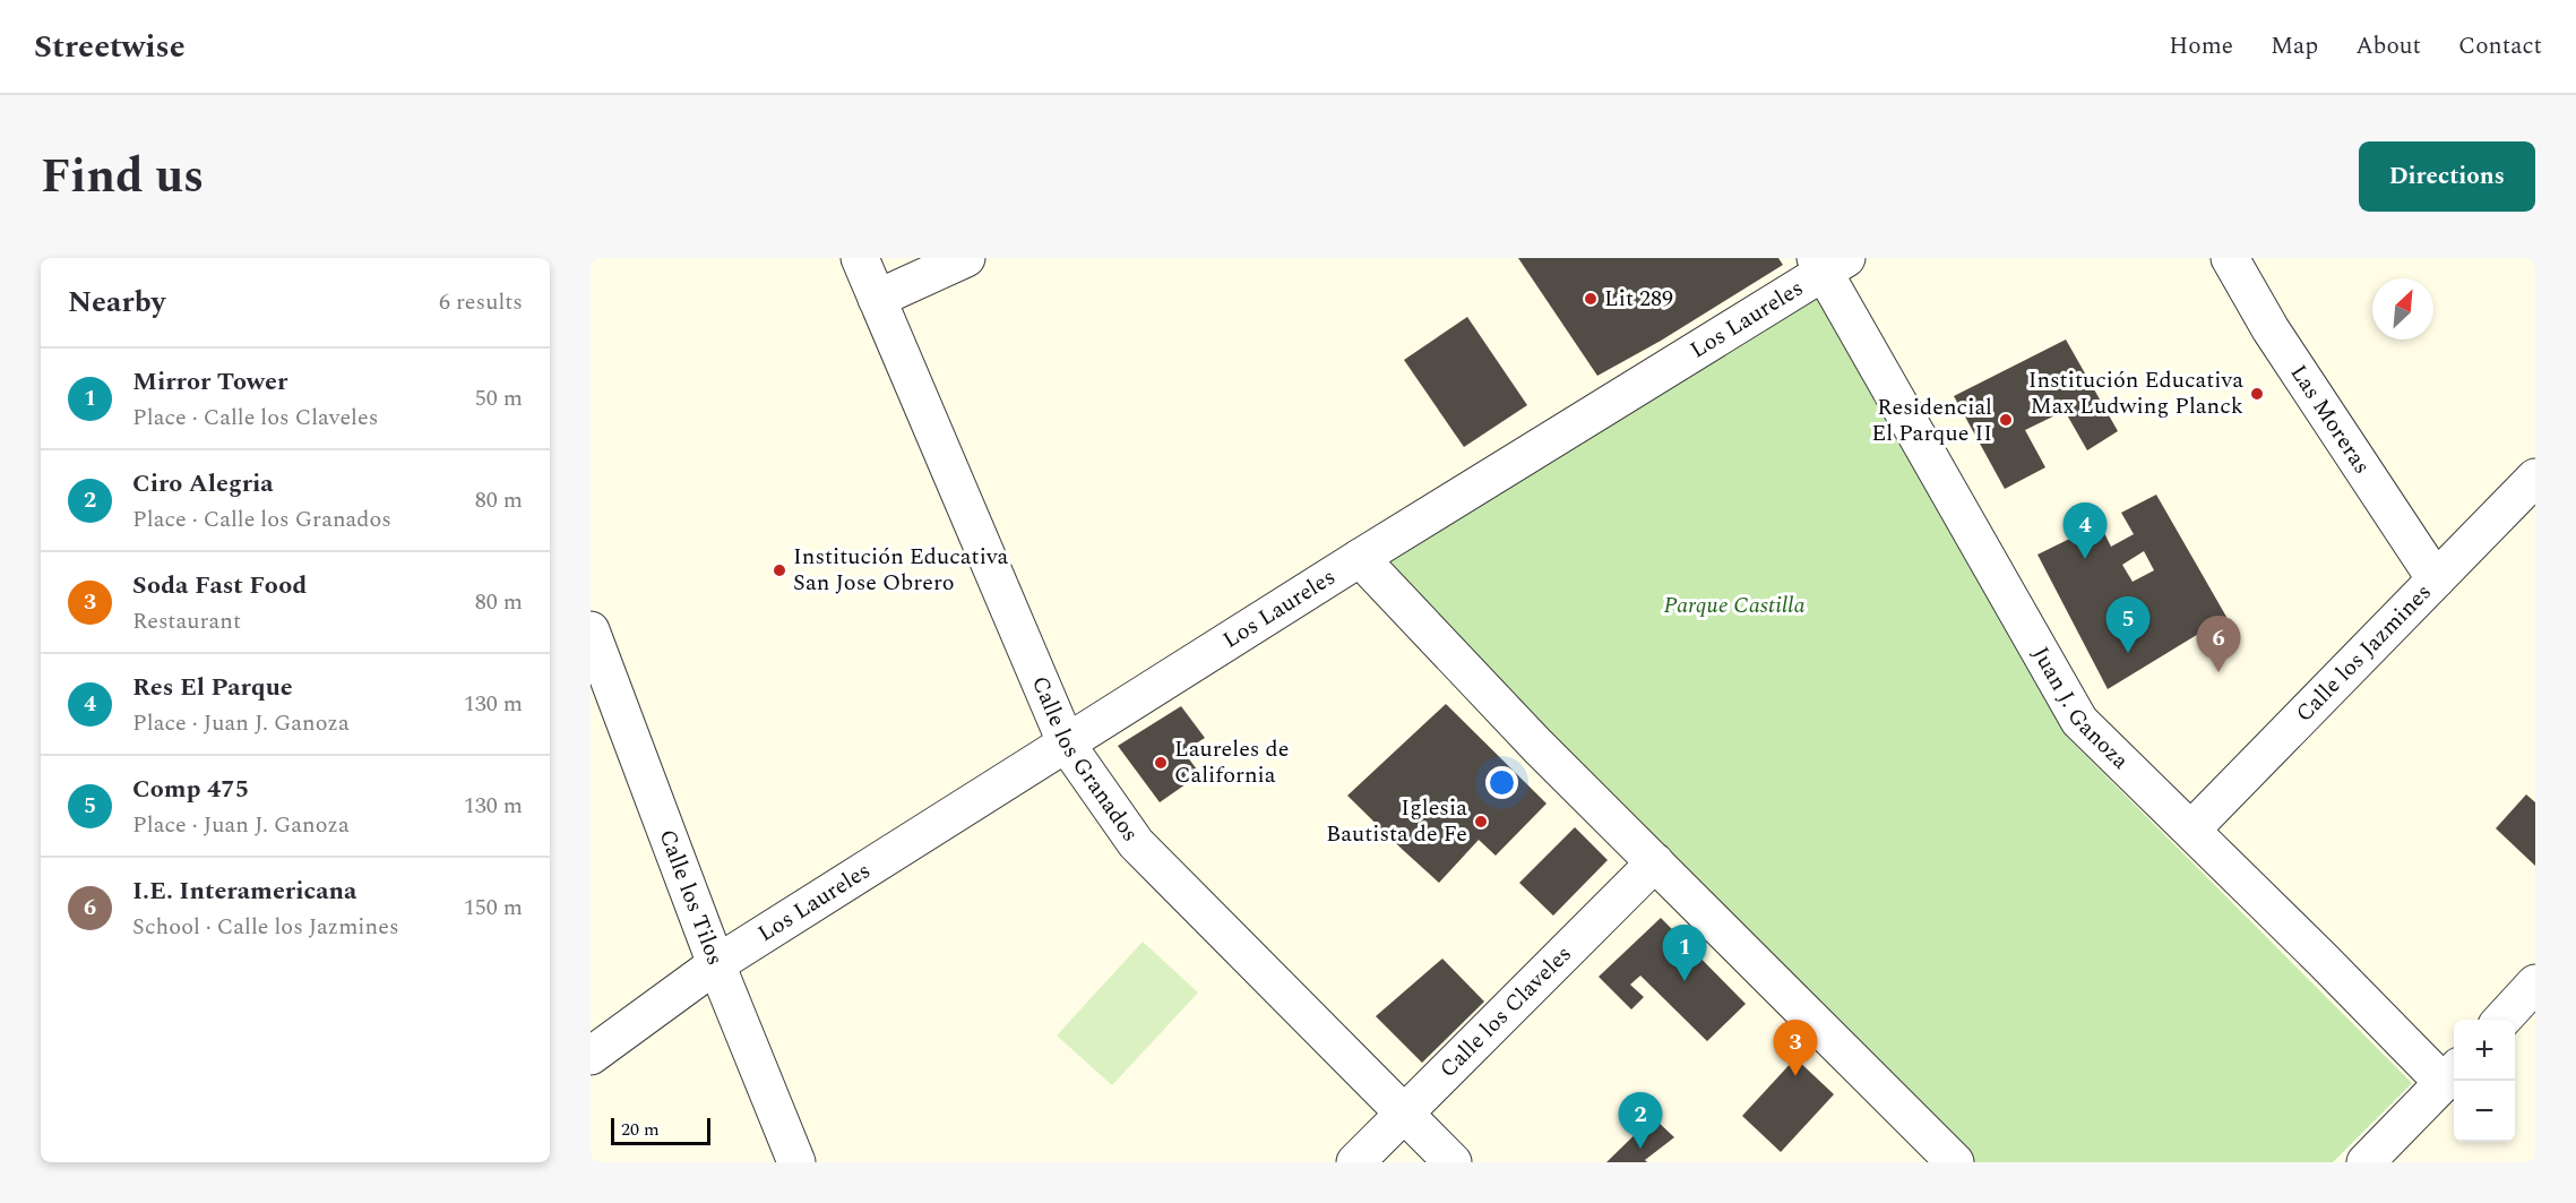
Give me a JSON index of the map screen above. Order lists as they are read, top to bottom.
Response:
{
  "streets": {
    "street": [
      "Los Laureles",
      "Las Moreras",
      "Calle los Jazmines",
      "Juan J. Ganoza",
      "Calle los Granados",
      "Calle los Tilos",
      "Calle los Claveles"
    ]
  },
  "crossings": [
    ["Los Laureles", "Juan J. Ganoza"],
    ["Los Laureles", "Calle los Granados"],
    ["Los Laureles", "Calle los Tilos"],
    ["Las Moreras", "Calle los Jazmines"],
    ["Calle los Jazmines", "Juan J. Ganoza"],
    ["Calle los Granados", "Calle los Claveles"]
  ],
  "parks": ["Parque Castilla"],
  "places": [
    "Lit 289",
    "Institución Educativa Max Ludwing Planck",
    "Residencial El Parque II",
    "Institución Educativa San Jose Obrero",
    "Laureles de California",
    "Iglesia Bautista de Fe"
  ],
  "scale_bar": "20 m",
  "north": "top right",
  "page": {
    "header": "Streetwise",
    "nav": [
      "Home",
      "Map",
      "About",
      "Contact"
    ],
    "title": "Find us",
    "buttons": "Directions",
    "heading": ["Nearby", "6 results"],
    "list": [
      {
        "mark": "1",
        "name": "Mirror Tower",
        "note": "Place · Calle los Claveles",
        "value": "50 m"
      },
      {
        "mark": "2",
        "name": "Ciro Alegria",
        "note": "Place · Calle los Granados",
        "value": "80 m"
      },
      {
        "mark": "3",
        "name": "Soda Fast Food",
        "note": "Restaurant",
        "value": "80 m"
      },
      {
        "mark": "4",
        "name": "Res El Parque",
        "note": "Place · Juan J. Ganoza",
        "value": "130 m"
      },
      {
        "mark": "5",
        "name": "Comp 475",
        "note": "Place · Juan J. Ganoza",
        "value": "130 m"
      },
      {
        "mark": "6",
        "name": "I.E. Interamericana",
        "note": "School · Calle los Jazmines",
        "value": "150 m"
      }
    ],
    "pins": [
      "4",
      "5",
      "6",
      "1",
      "3",
      "2"
    ],
    "map_buttons": ["+", "−"],
    "scale": "20 m"
  }
}
